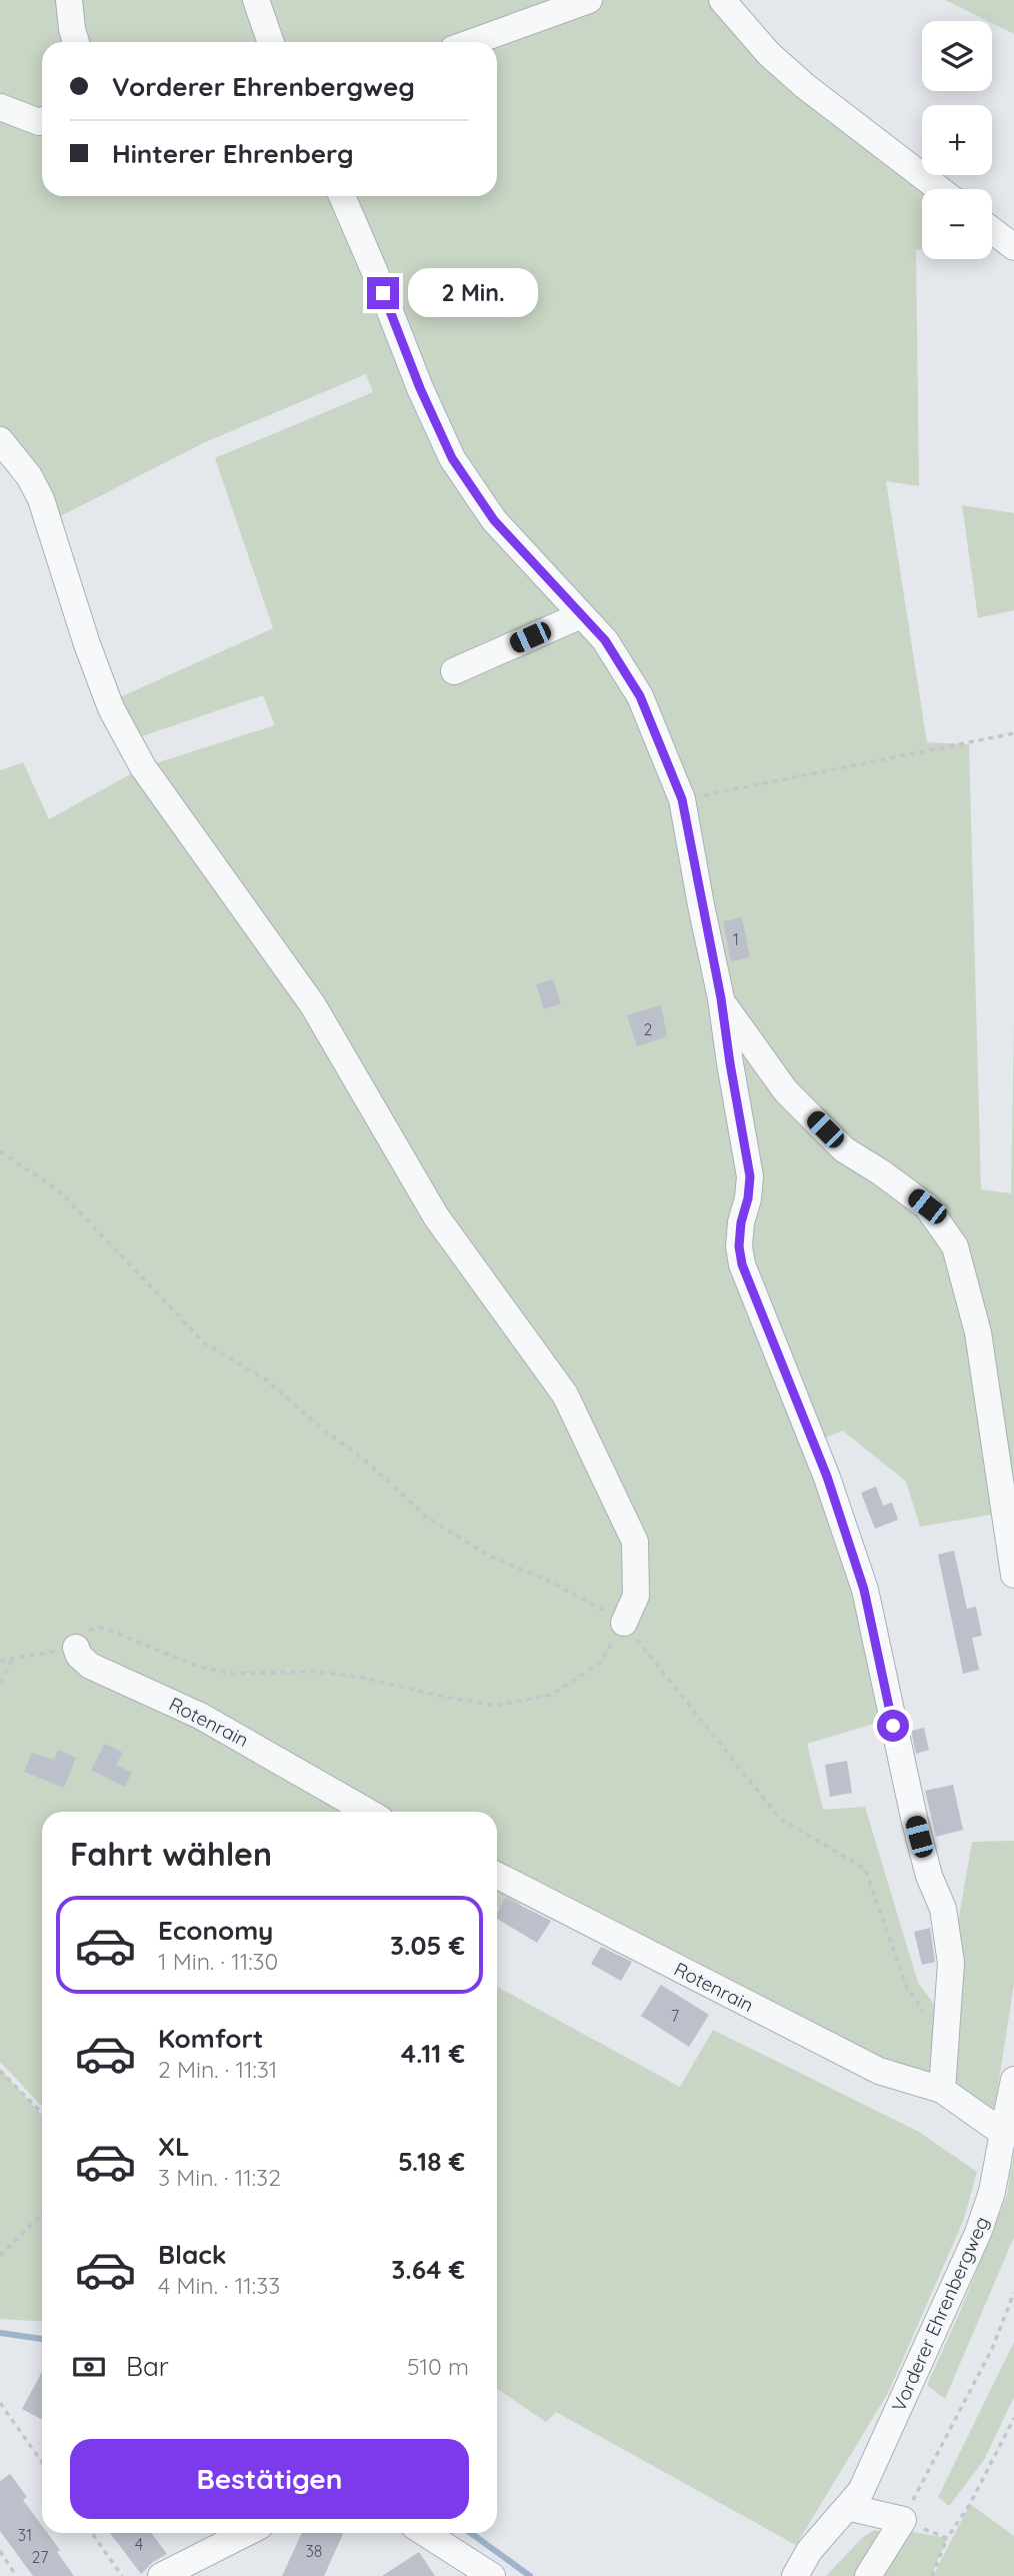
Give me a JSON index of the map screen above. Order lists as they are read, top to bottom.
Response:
{
  "streets": {
    "street": ["Rotenrain", "Vorderer Ehrenbergweg"]
  },
  "house_numbers": [
    "1",
    "2",
    "7",
    "31",
    "4",
    "38",
    "27"
  ],
  "page": {
    "map_buttons": ["+", "−"],
    "banner": ["Vorderer Ehrenbergweg", "Hinterer Ehrenberg"],
    "bubble": "2 Min.",
    "heading": "Fahrt wählen",
    "list": [
      {
        "name": "Economy",
        "note": "1 Min. · 11:30",
        "value": "3.05 €"
      },
      {
        "name": "Komfort",
        "note": "2 Min. · 11:31",
        "value": "4.11 €"
      },
      {
        "name": "XL",
        "note": "3 Min. · 11:32",
        "value": "5.18 €"
      },
      {
        "name": "Black",
        "note": "4 Min. · 11:33",
        "value": "3.64 €"
      }
    ],
    "pay": ["Bar", "510 m"],
    "buttons": "Bestätigen"
  }
}
